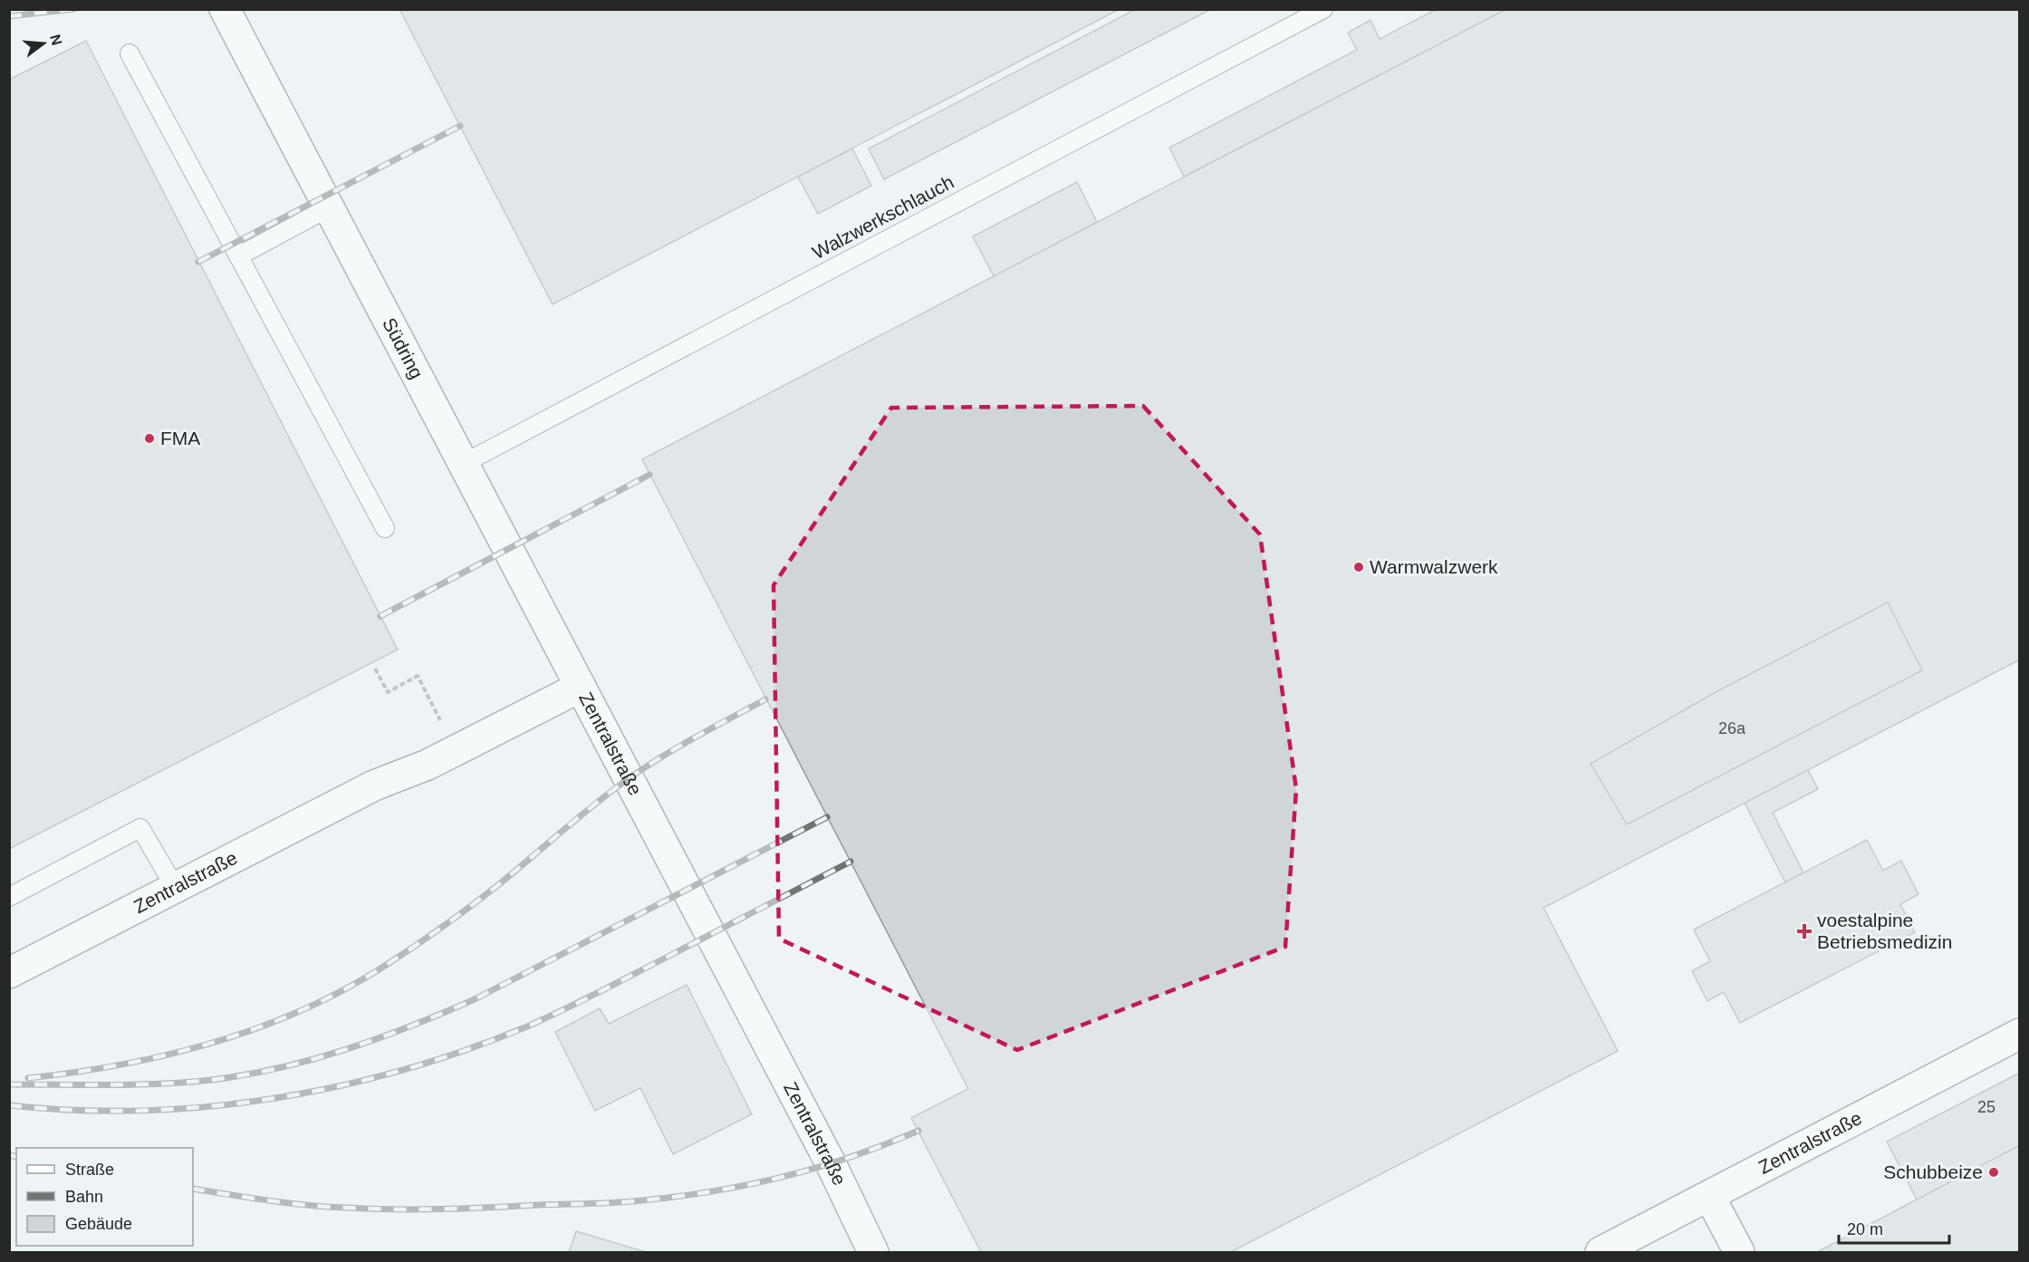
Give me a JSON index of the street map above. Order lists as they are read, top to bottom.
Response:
{
  "streets": {
    "street": ["Südring", "Zentralstraße"],
    "lane": ["Walzwerkschlauch"]
  },
  "crossings": [
    ["Walzwerkschlauch", "Südring"],
    ["Südring", "Zentralstraße"]
  ],
  "places": {
    "other": ["FMA", "Warmwalzwerk", "Schubbeize"],
    "health": ["voestalpine Betriebsmedizin"]
  },
  "house_numbers": ["26a", "25"],
  "legend": ["Straße", "Bahn", "Gebäude"],
  "scale_bar": "20 m",
  "north": "right"
}
